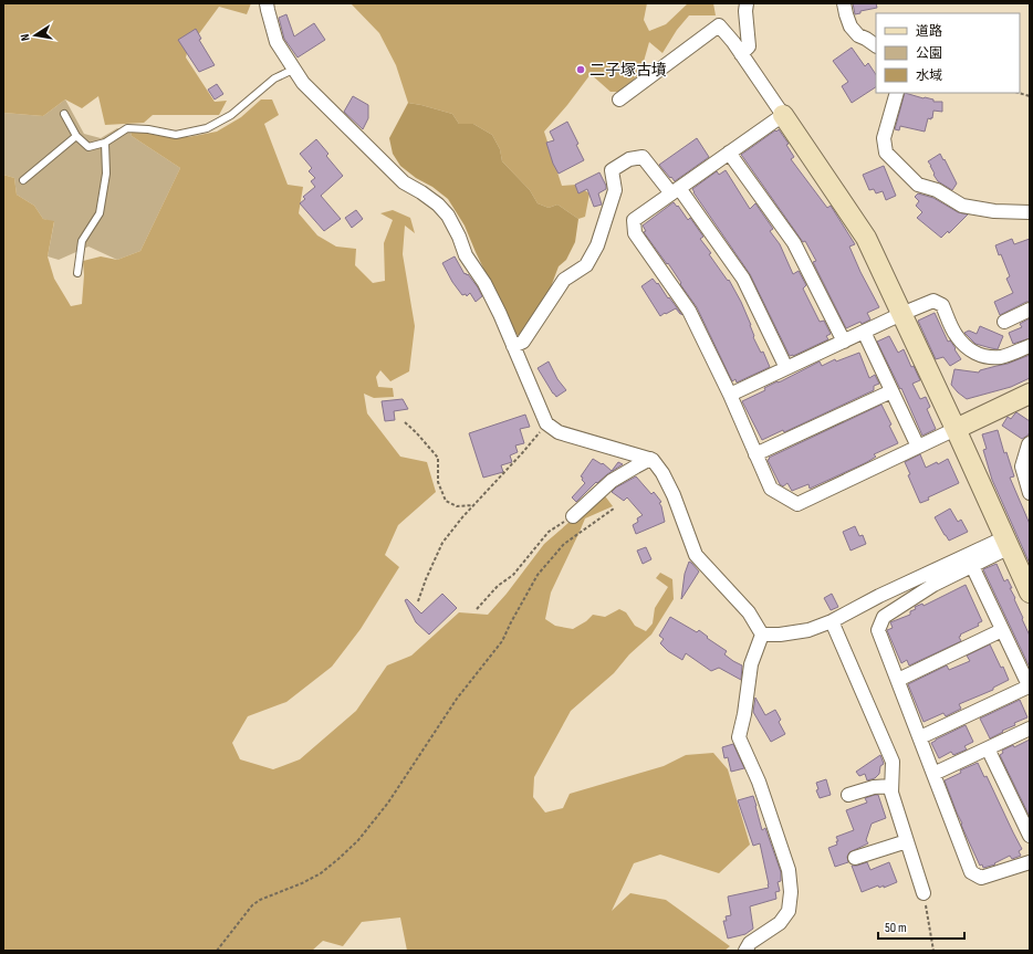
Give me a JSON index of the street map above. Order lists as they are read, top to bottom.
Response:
{
  "places": ["二子塚古墳"],
  "legend": ["道路", "公園", "水域"],
  "scale_bar": "50 m",
  "north": "left"
}
